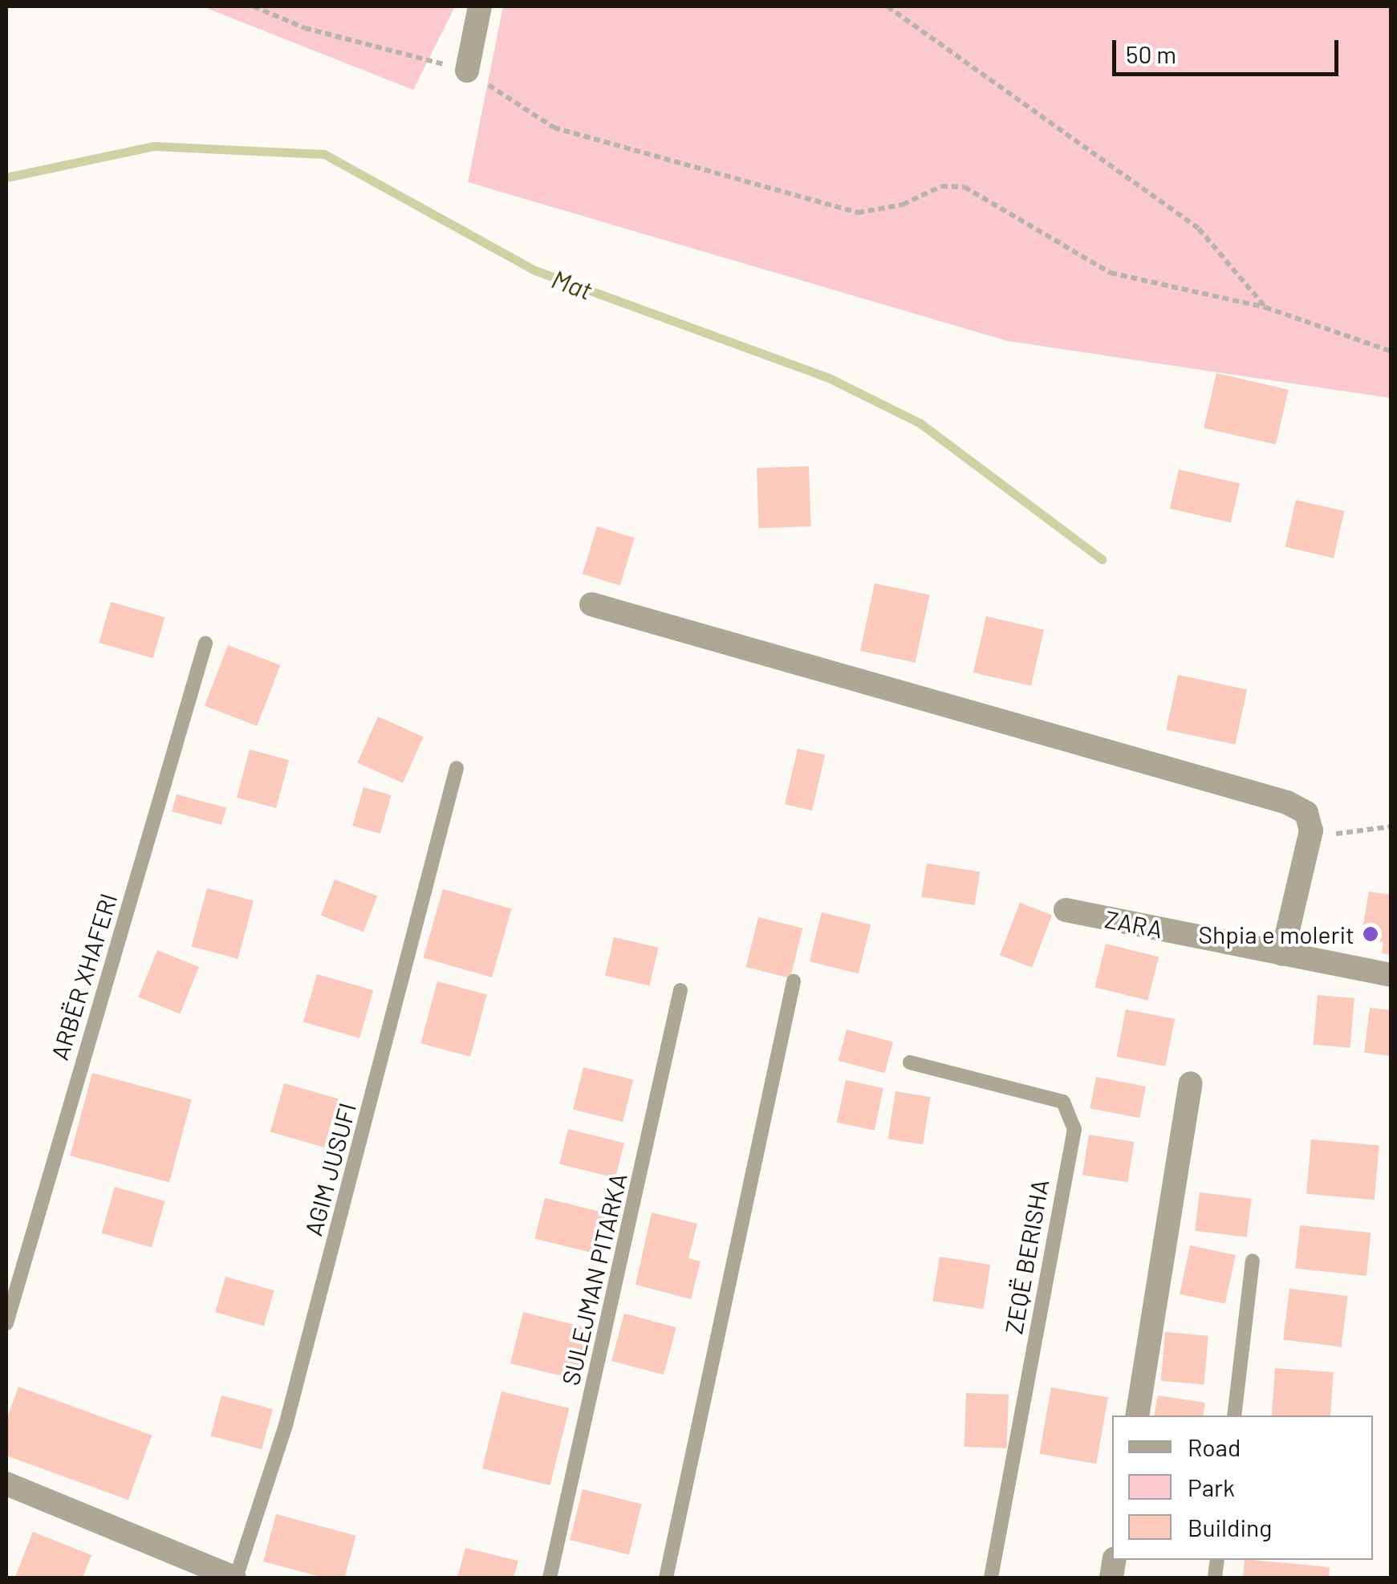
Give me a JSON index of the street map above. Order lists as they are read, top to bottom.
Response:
{
  "streets": {
    "street": ["ZARA"],
    "lane": [
      "ARBËR XHAFERI",
      "AGIM JUSUFI",
      "ZEQË BERISHA",
      "SULEJMAN PITARKA"
    ]
  },
  "water": ["Mat"],
  "places": ["Shpia e molerit"],
  "legend": ["Road", "Park", "Building"],
  "scale_bar": "50 m"
}
